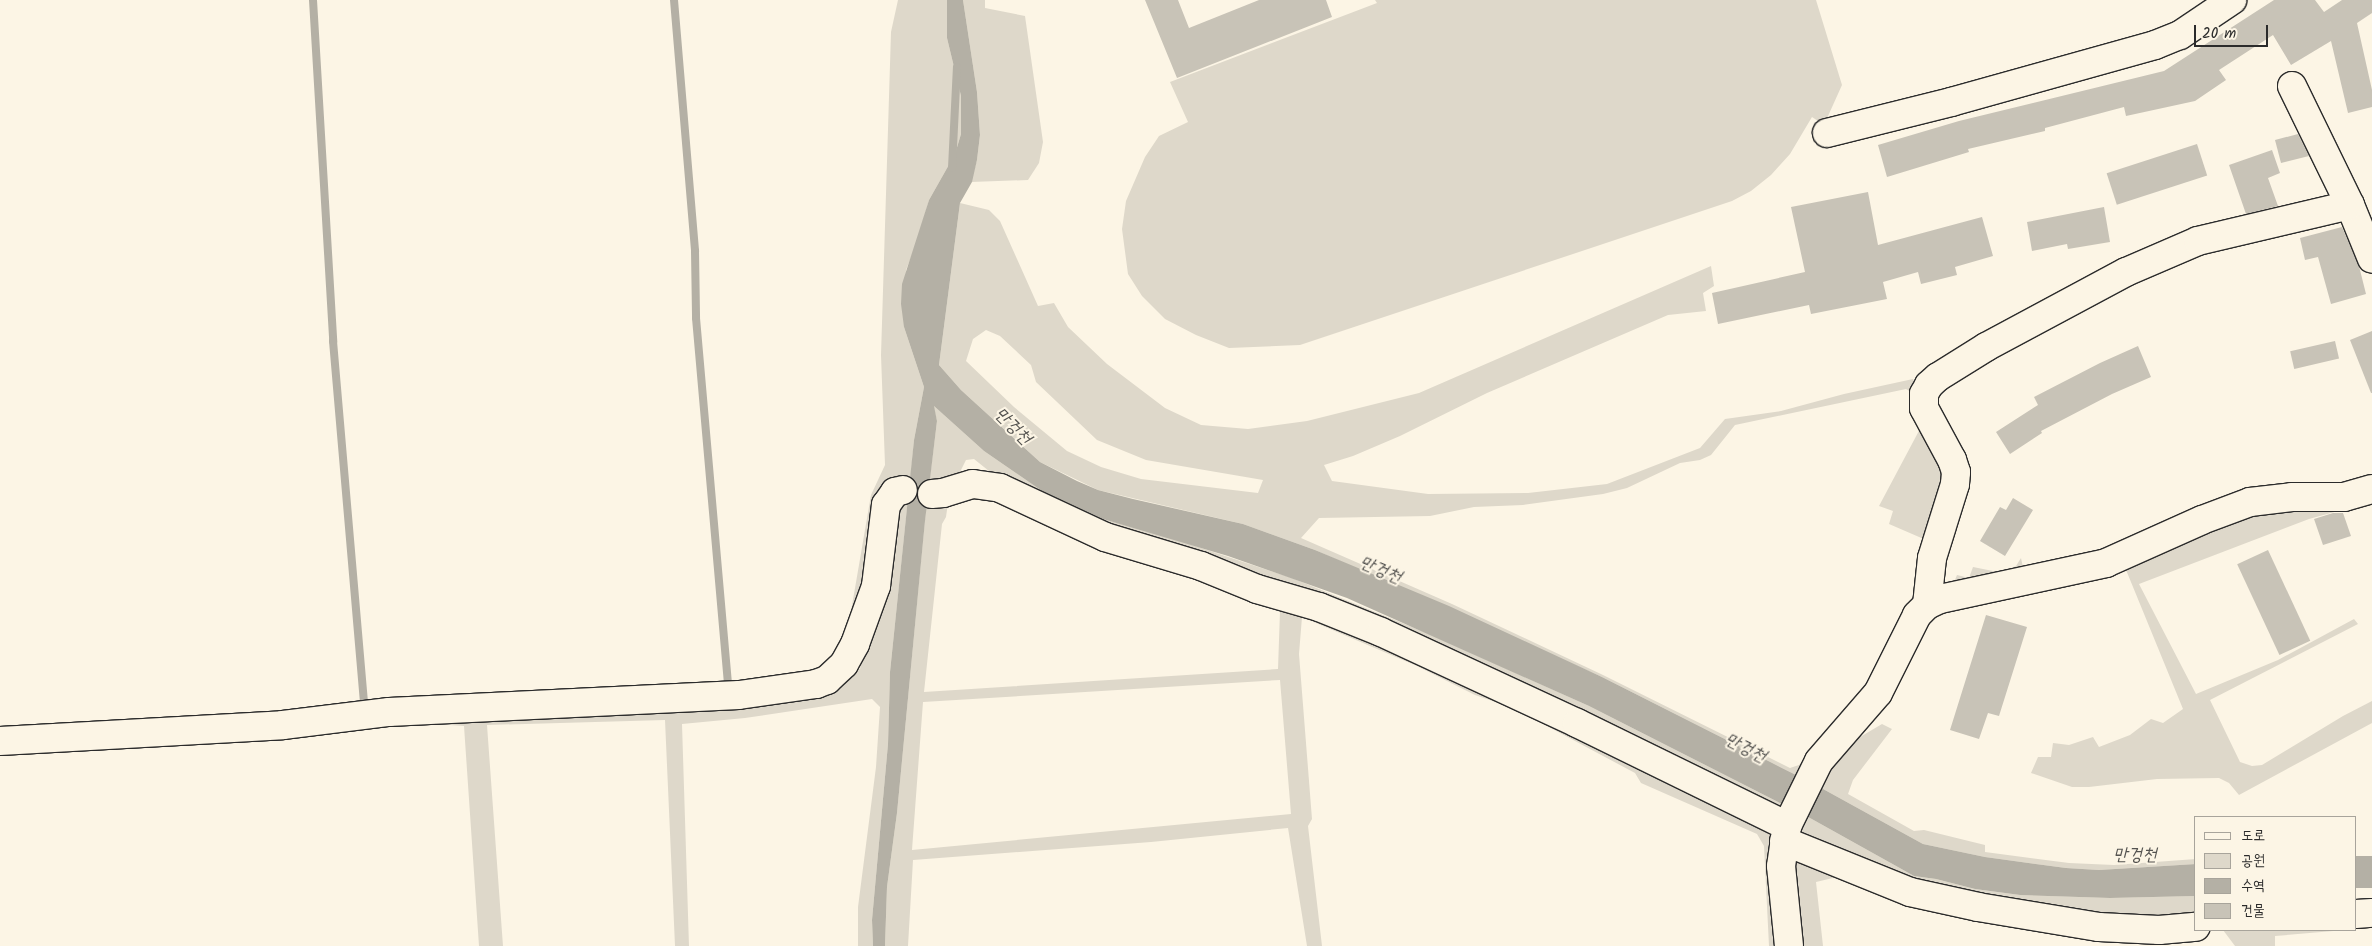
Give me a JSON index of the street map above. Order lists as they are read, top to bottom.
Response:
{
  "water": ["만겅천"],
  "legend": [
    "도로",
    "공원",
    "수역",
    "건물"
  ],
  "scale_bar": "20 m"
}
